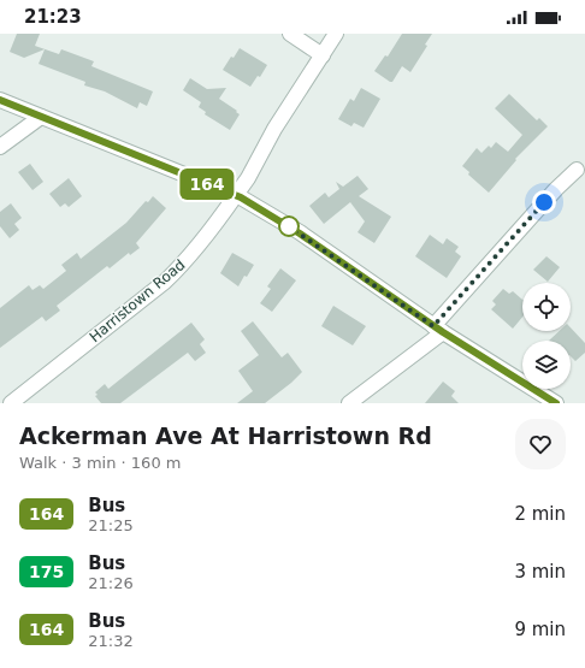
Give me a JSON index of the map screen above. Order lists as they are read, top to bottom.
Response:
{
  "streets": {
    "street": ["Harristown Road"]
  },
  "lines": ["bus line 164"],
  "page": {
    "status": "21:23",
    "on_map": "164",
    "heading": ["Ackerman Ave At Harristown Rd", "Walk · 3 min · 160 m"],
    "list": [
      {
        "mark": "164",
        "name": "Bus",
        "note": "21:25",
        "value": "2 min"
      },
      {
        "mark": "175",
        "name": "Bus",
        "note": "21:26",
        "value": "3 min"
      },
      {
        "mark": "164",
        "name": "Bus",
        "note": "21:32",
        "value": "9 min"
      }
    ]
  }
}
